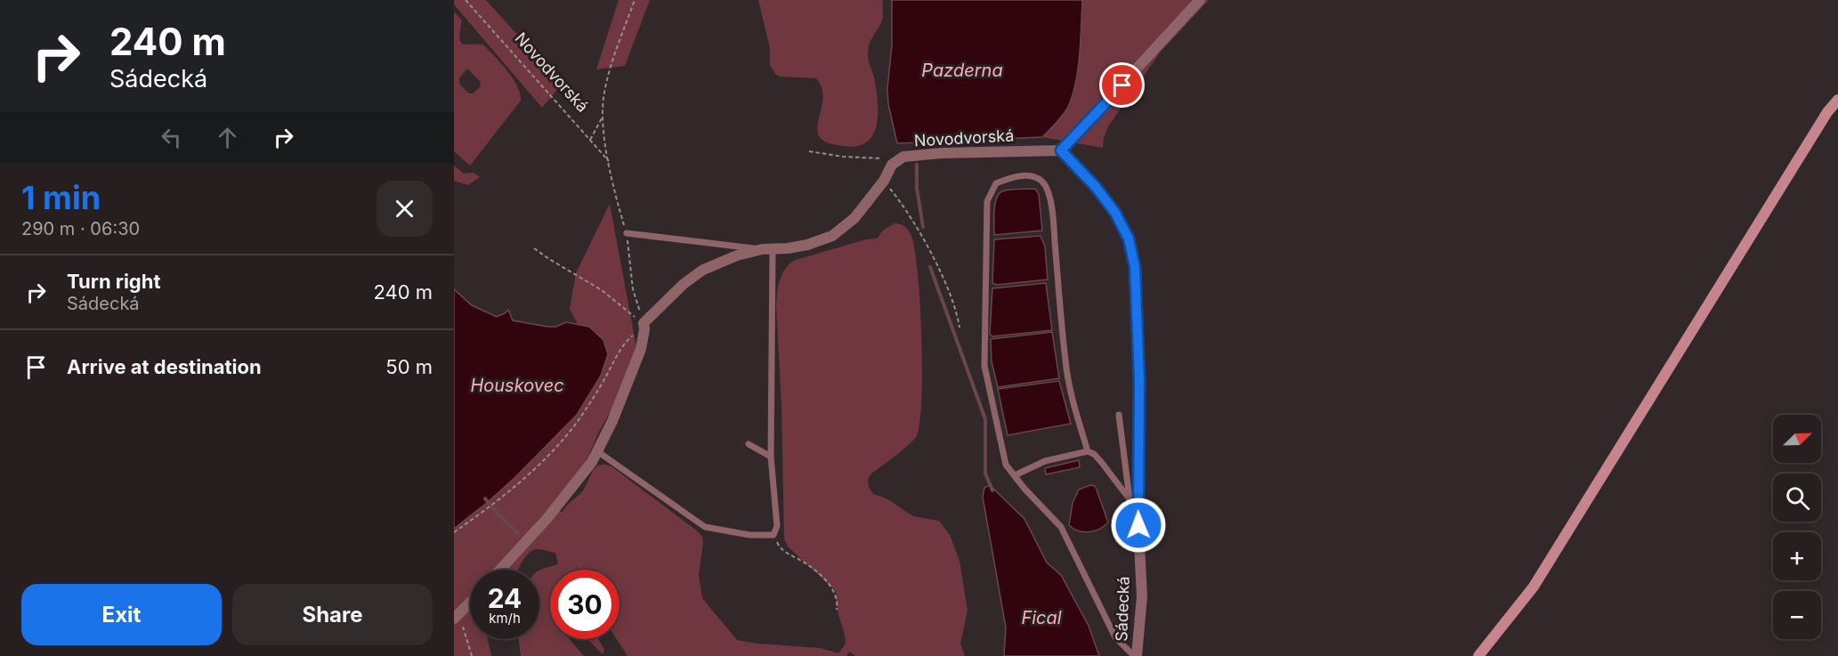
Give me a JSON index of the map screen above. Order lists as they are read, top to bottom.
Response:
{
  "streets": {
    "street": ["Novodvorská", "Sádecká"]
  },
  "crossings": [
    ["Novodvorská", "Sádecká"]
  ],
  "water": ["Pazderna", "Houskovec", "Fical"],
  "north": "top right",
  "page": {
    "turn": ["240 m", "Sádecká"],
    "heading": ["1 min", "290 m · 06:30"],
    "list": [
      {
        "name": "Turn right",
        "note": "Sádecká",
        "value": "240 m"
      },
      {
        "name": "Arrive at destination",
        "value": "50 m"
      }
    ],
    "map_buttons": ["+", "−"],
    "speed": "24 km/h",
    "limit": "30",
    "buttons": ["Exit", "Share"]
  }
}
